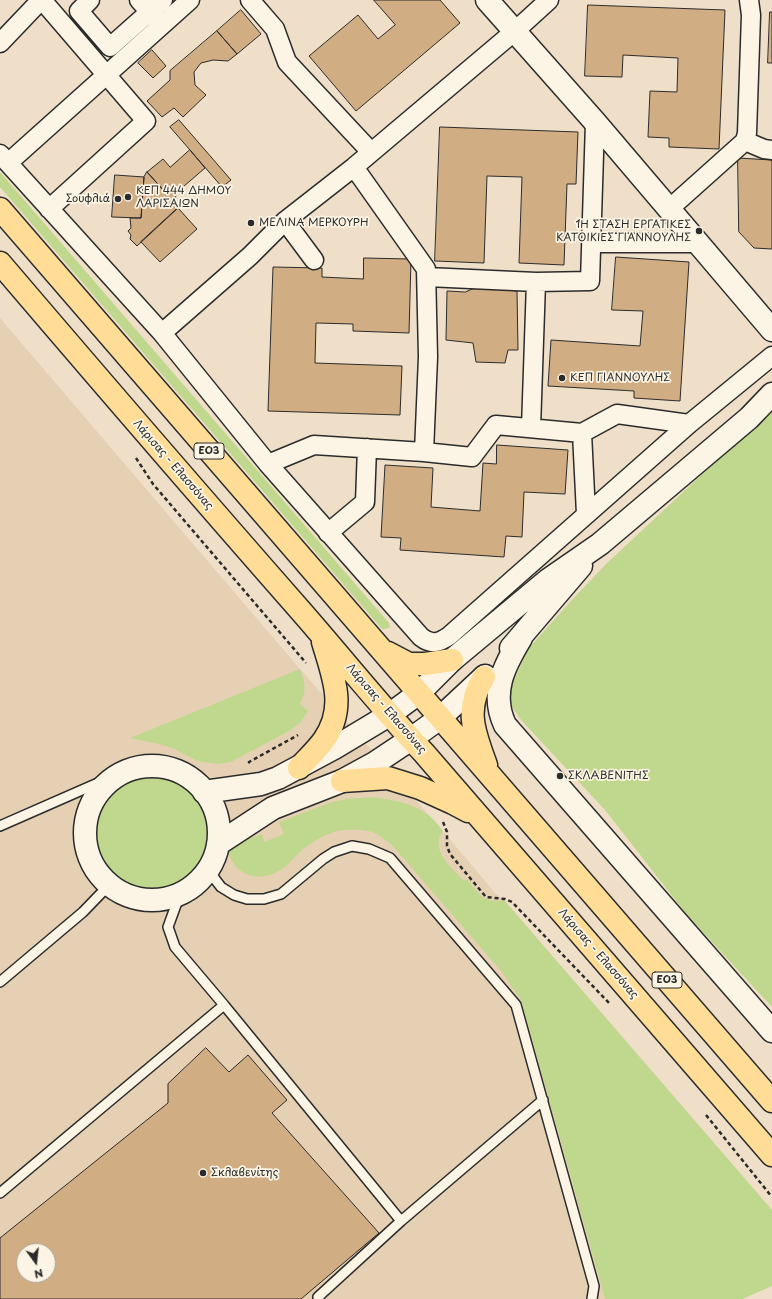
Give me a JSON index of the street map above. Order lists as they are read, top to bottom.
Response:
{
  "streets": {
    "highway": ["ΕΟ3", "Λάρισας - Ελασσόνας"]
  },
  "places": [
    "ΚΕΠ 444 ΔΗΜΟΥ ΛΑΡΙΣΑΙΩΝ",
    "Σουφλιά",
    "ΜΕΛΙΝΑ ΜΕΡΚΟΥΡΗ",
    "1Η ΣΤΑΣΗ ΕΡΓΑΤΙΚΕΣ ΚΑΤΟΙΚΙΕΣ ΓΙΑΝΝΟΥΛΗΣ",
    "ΚΕΠ ΓΙΑΝΝΟΥΛΗΣ",
    "ΣΚΛΑΒΕΝΙΤΗΣ",
    "Σκλαβενίτης"
  ],
  "north": "bottom"
}
